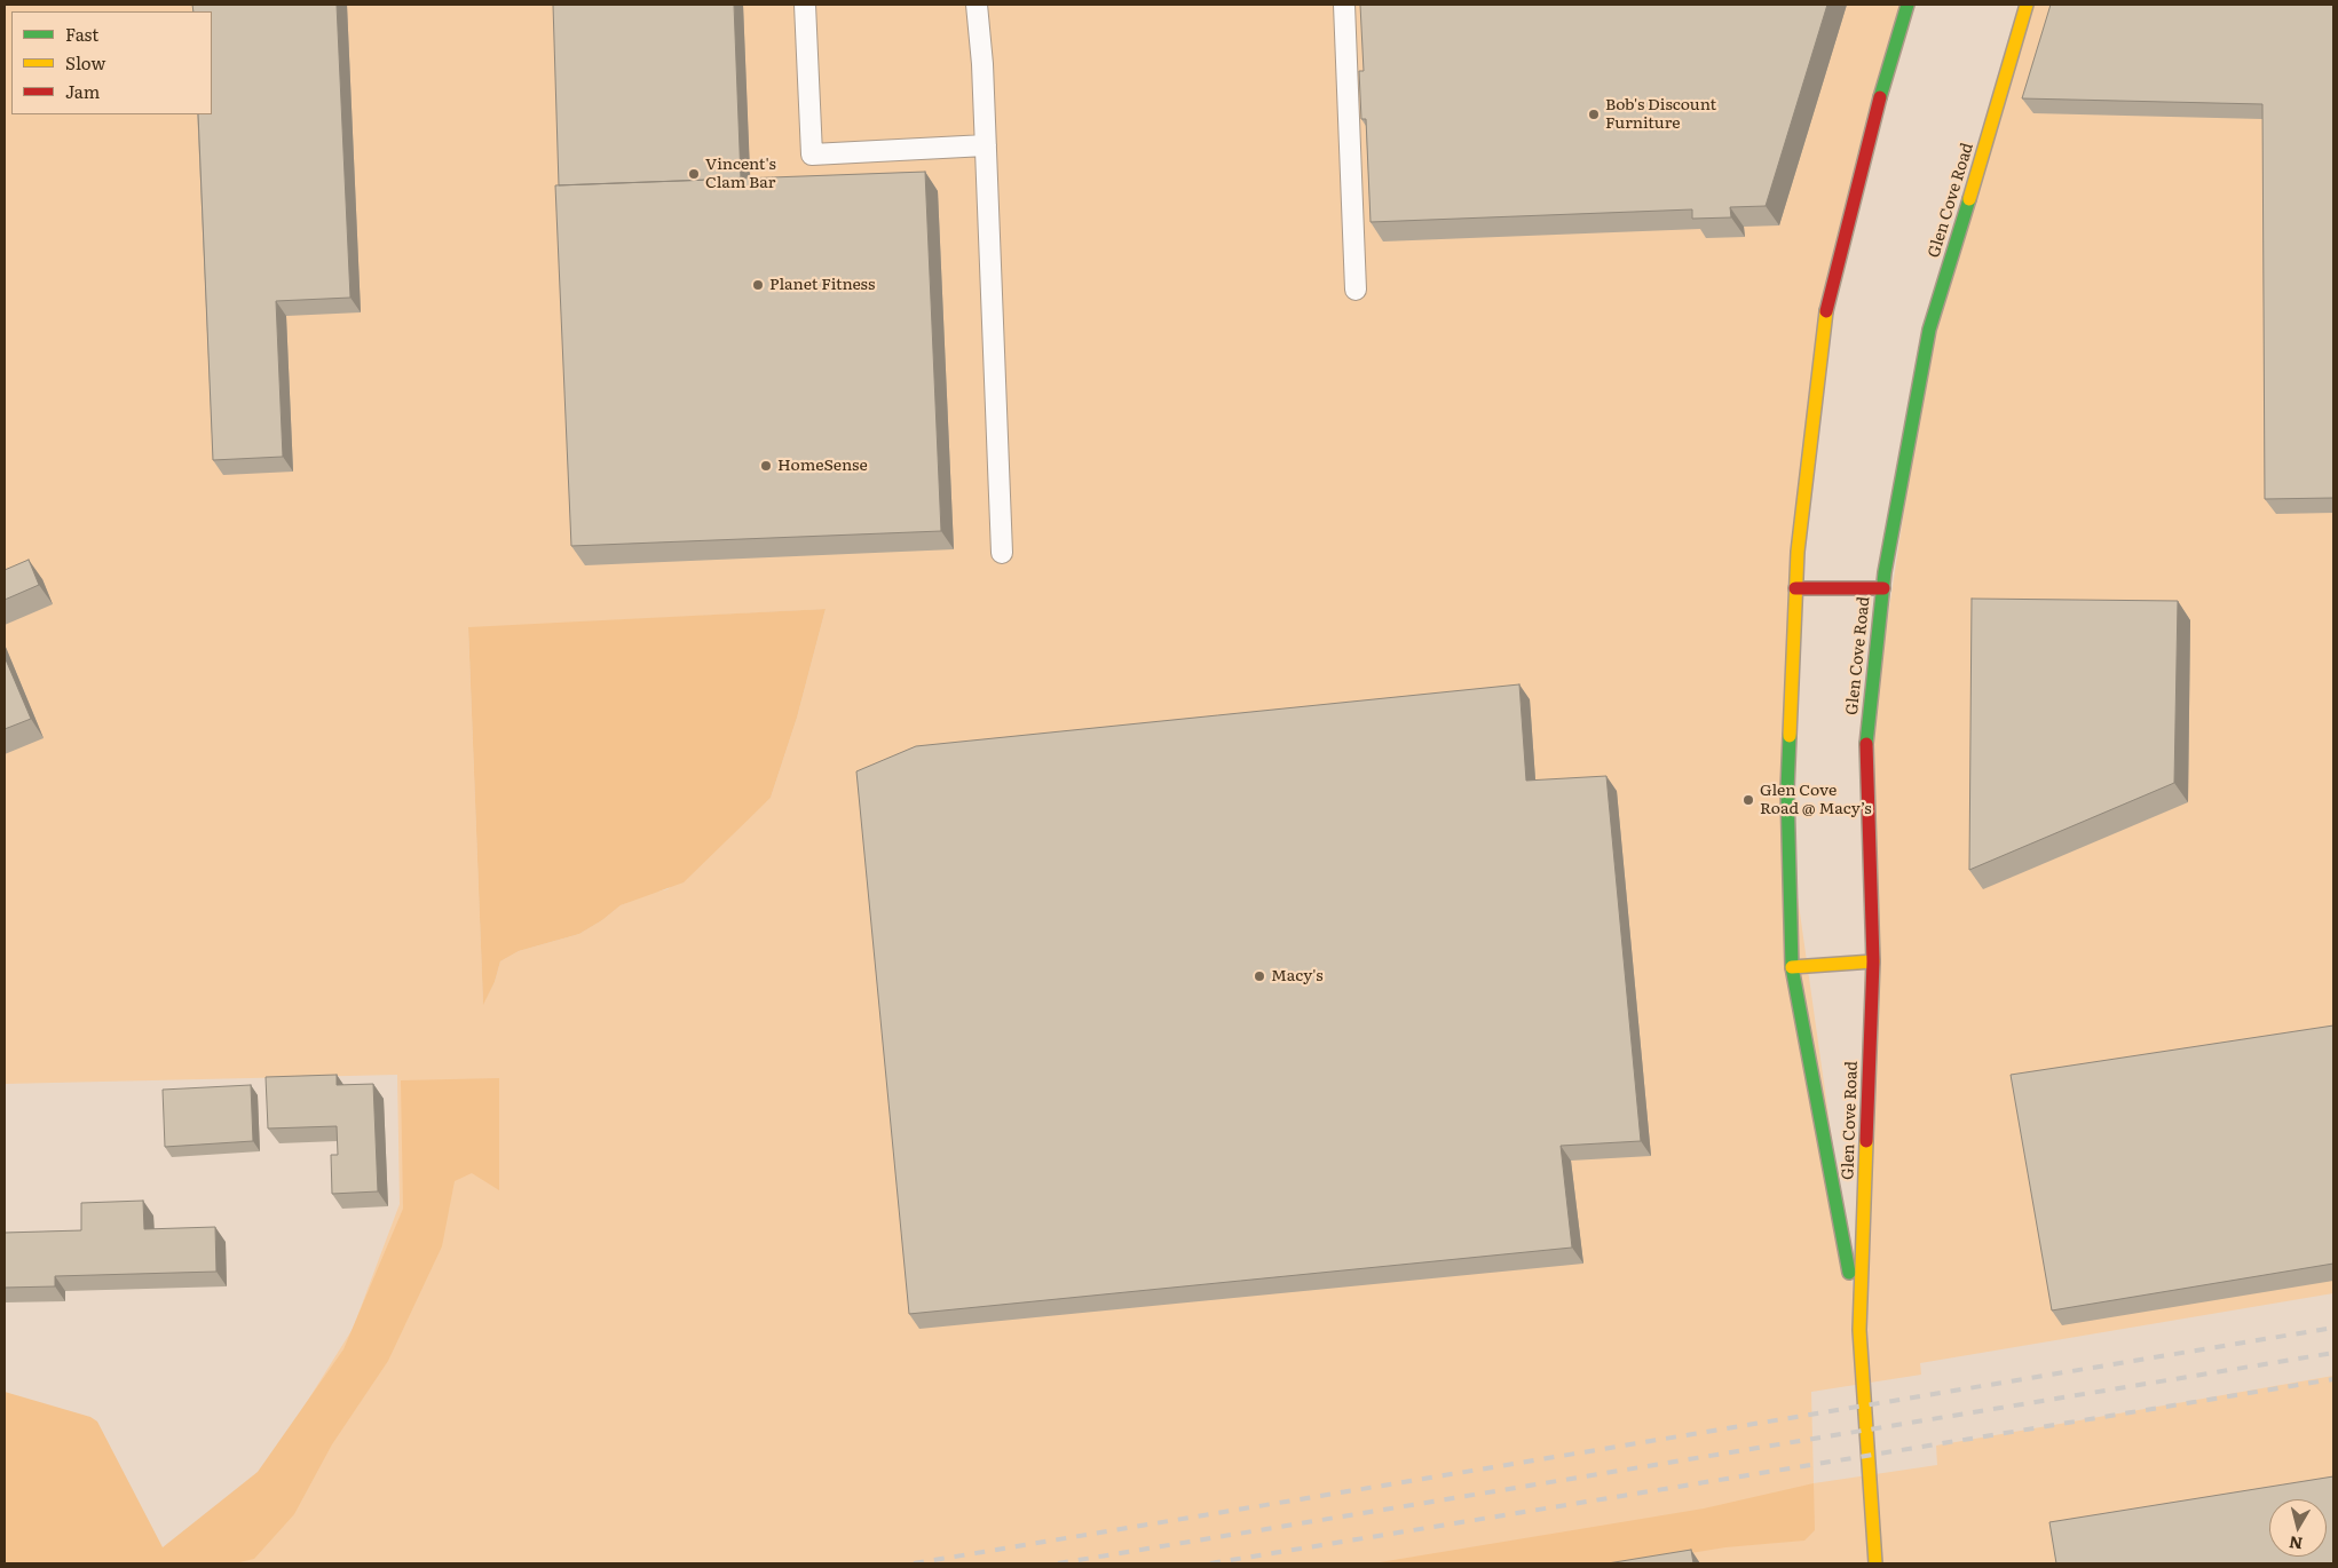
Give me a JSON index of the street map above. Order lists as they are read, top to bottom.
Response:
{
  "streets": {
    "main road": ["Glen Cove Road"]
  },
  "places": [
    "Bob's Discount Furniture",
    "Vincent's Clam Bar",
    "Planet Fitness",
    "HomeSense",
    "Glen Cove Road @ Macy’s",
    "Macy's"
  ],
  "legend": ["Fast", "Slow", "Jam"],
  "north": "bottom"
}
